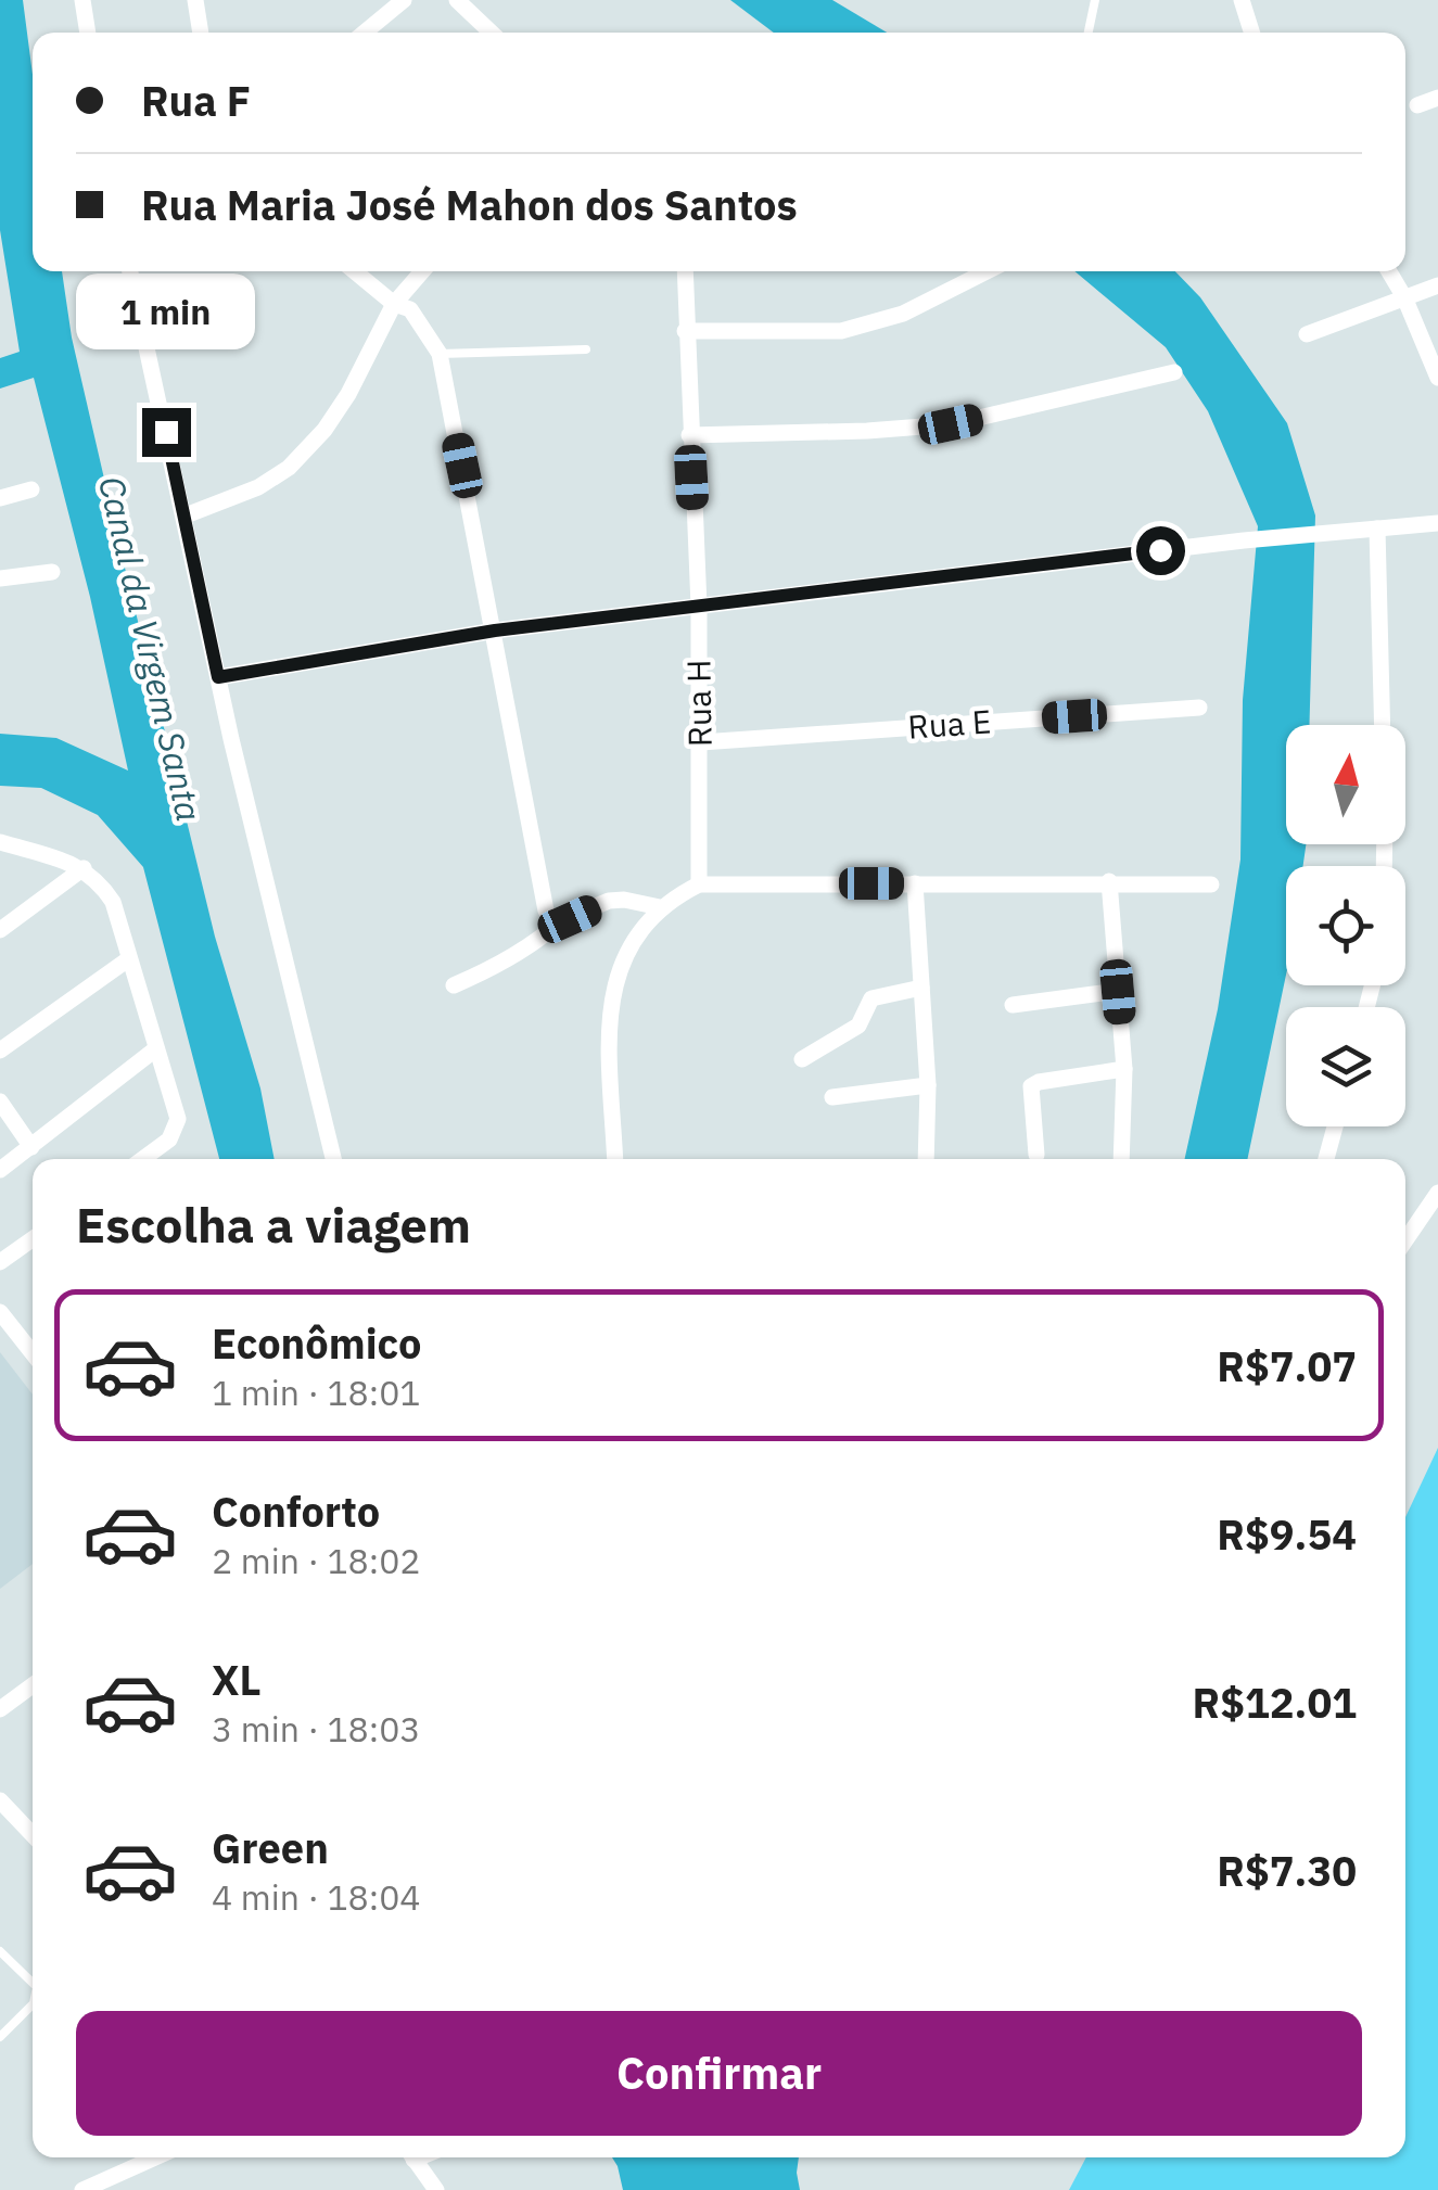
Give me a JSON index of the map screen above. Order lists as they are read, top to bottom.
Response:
{
  "streets": {
    "street": ["Rua H", "Rua E"]
  },
  "crossings": [
    ["Rua H", "Rua E"]
  ],
  "water": ["Canal da Virgem Santa"],
  "north": "top",
  "page": {
    "banner": ["Rua F", "Rua Maria José Mahon dos Santos"],
    "bubble": "1 min",
    "heading": "Escolha a viagem",
    "list": [
      {
        "name": "Econômico",
        "note": "1 min · 18:01",
        "value": "R$7.07"
      },
      {
        "name": "Conforto",
        "note": "2 min · 18:02",
        "value": "R$9.54"
      },
      {
        "name": "XL",
        "note": "3 min · 18:03",
        "value": "R$12.01"
      },
      {
        "name": "Green",
        "note": "4 min · 18:04",
        "value": "R$7.30"
      }
    ],
    "buttons": "Confirmar"
  }
}
